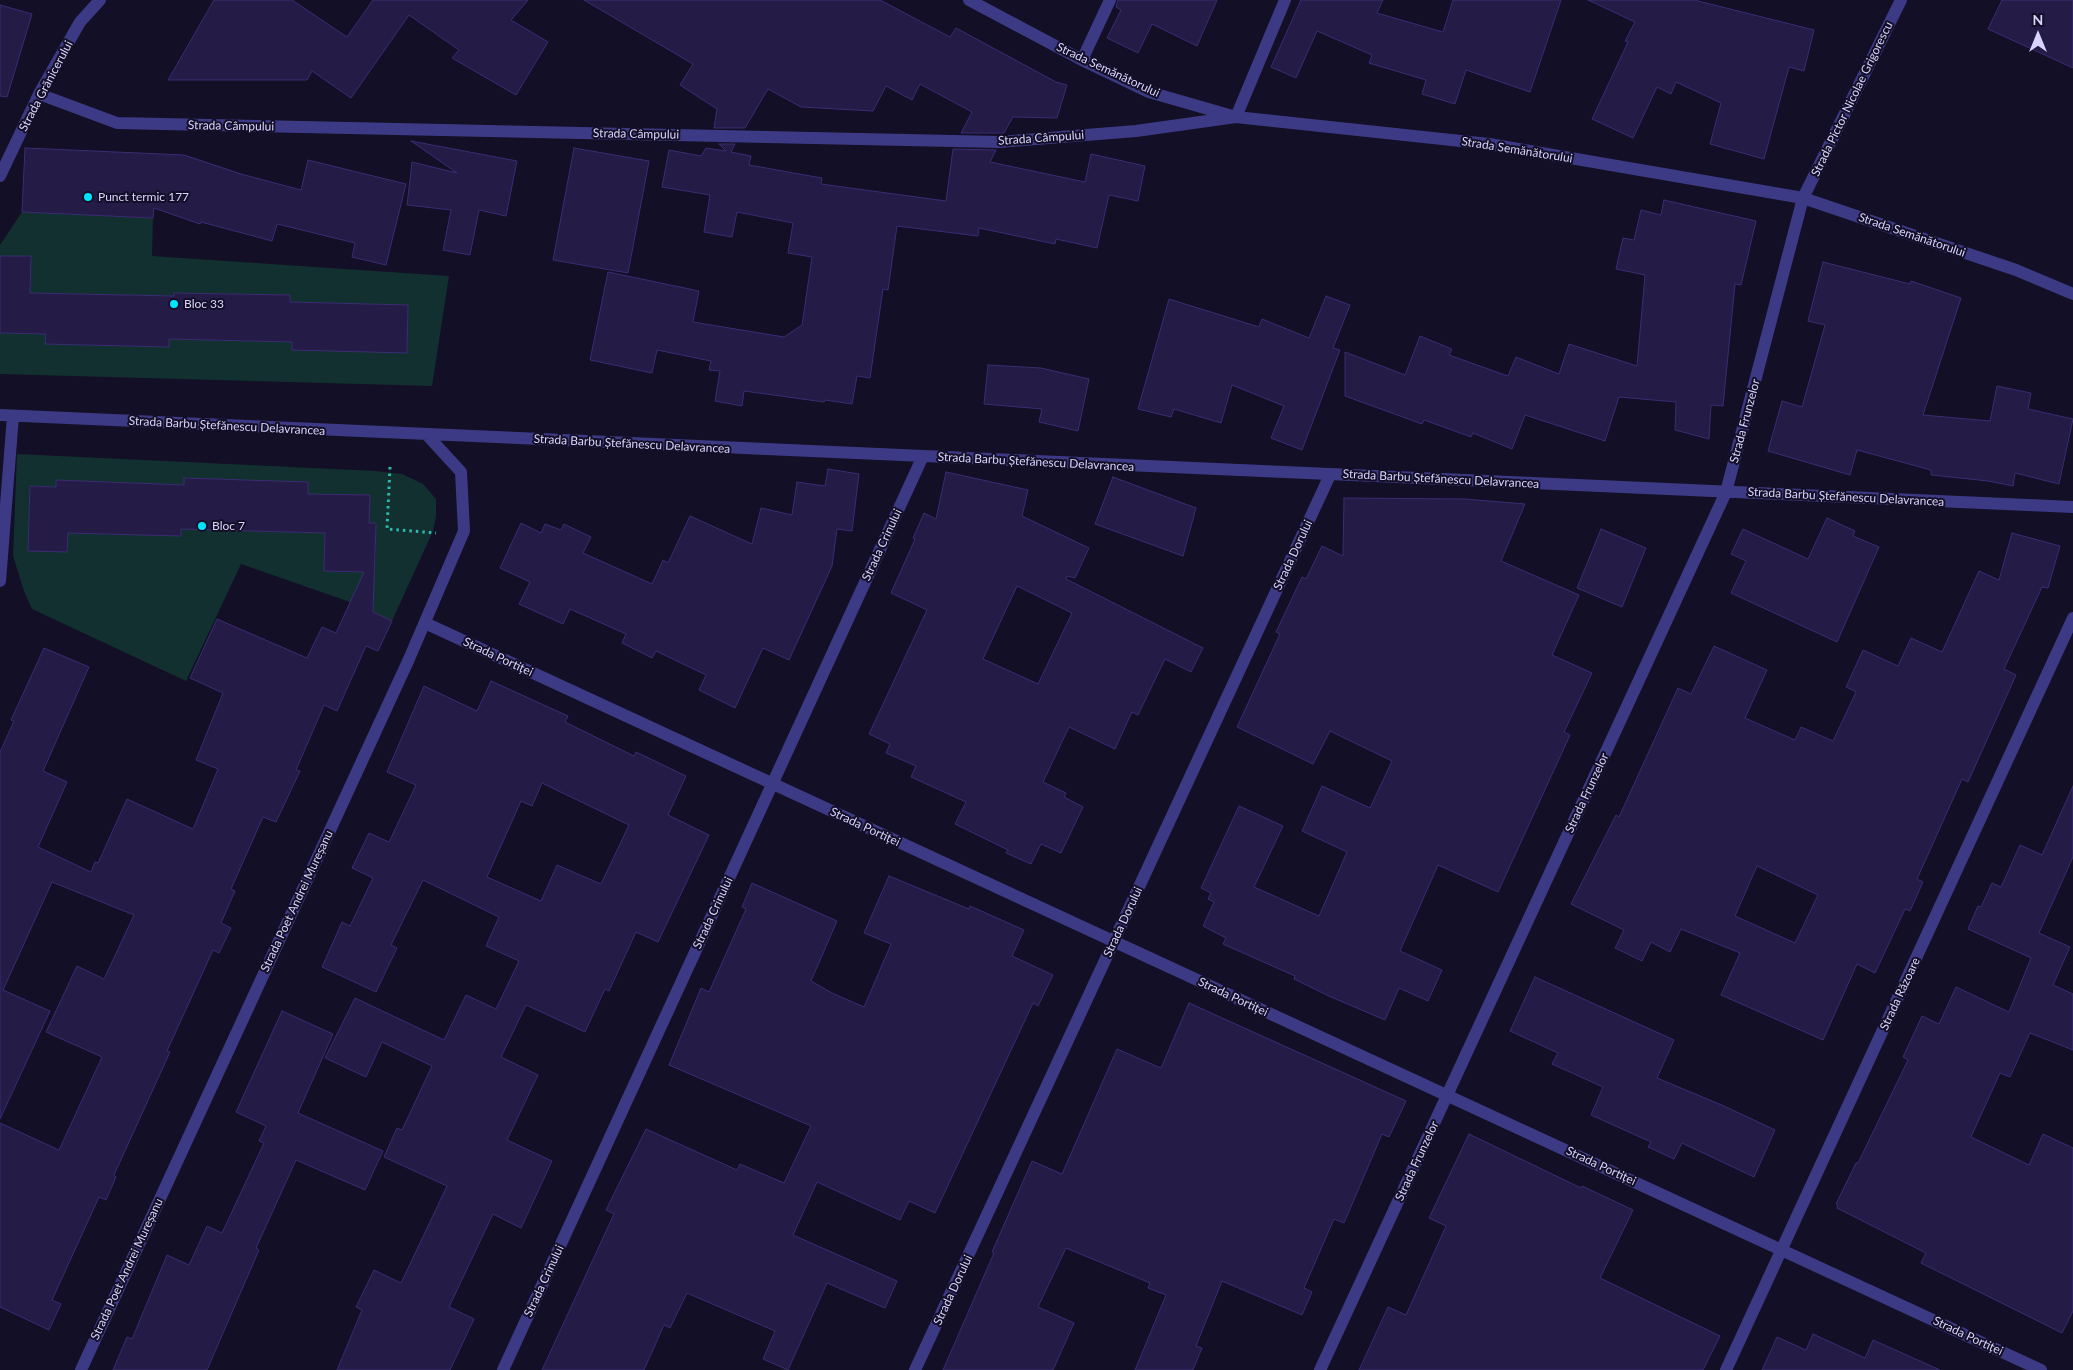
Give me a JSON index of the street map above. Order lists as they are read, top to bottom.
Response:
{
  "streets": {
    "street": [
      "Strada Semănătorului",
      "Strada Grănicerului",
      "Strada Pictor Nicolae Grigorescu",
      "Strada Câmpului",
      "Strada Frunzelor",
      "Strada Barbu Ștefănescu Delavrancea",
      "Strada Crinului",
      "Strada Dorului",
      "Strada Portiței",
      "Strada Poet Andrei Mureșanu",
      "Strada Răzoare"
    ]
  },
  "crossings": [
    ["Strada Semănătorului", "Strada Pictor Nicolae Grigorescu"],
    ["Strada Semănătorului", "Strada Câmpului"],
    ["Strada Semănătorului", "Strada Frunzelor"],
    ["Strada Grănicerului", "Strada Câmpului"],
    ["Strada Pictor Nicolae Grigorescu", "Strada Frunzelor"],
    ["Strada Frunzelor", "Strada Barbu Ștefănescu Delavrancea"],
    ["Strada Frunzelor", "Strada Portiței"],
    ["Strada Barbu Ștefănescu Delavrancea", "Strada Crinului"],
    ["Strada Barbu Ștefănescu Delavrancea", "Strada Dorului"],
    ["Strada Barbu Ștefănescu Delavrancea", "Strada Poet Andrei Mureșanu"],
    ["Strada Crinului", "Strada Portiței"],
    ["Strada Dorului", "Strada Portiței"],
    ["Strada Portiței", "Strada Poet Andrei Mureșanu"],
    ["Strada Portiței", "Strada Răzoare"]
  ],
  "places": ["Punct termic 177", "Bloc 33", "Bloc 7"],
  "north": "top"
}
